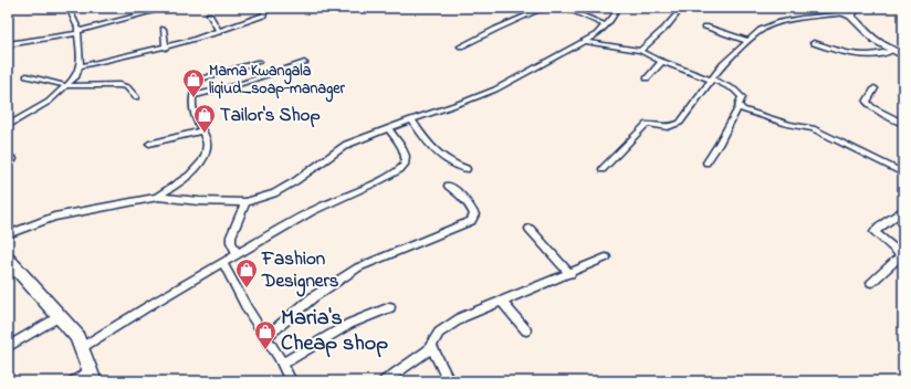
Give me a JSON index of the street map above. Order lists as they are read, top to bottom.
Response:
{
  "places": {
    "shop": [
      "Mama Kwangala liqiud_soap-manager",
      "Tailor's Shop",
      "Fashion Designers",
      "Maria's Cheap shop"
    ]
  }
}
